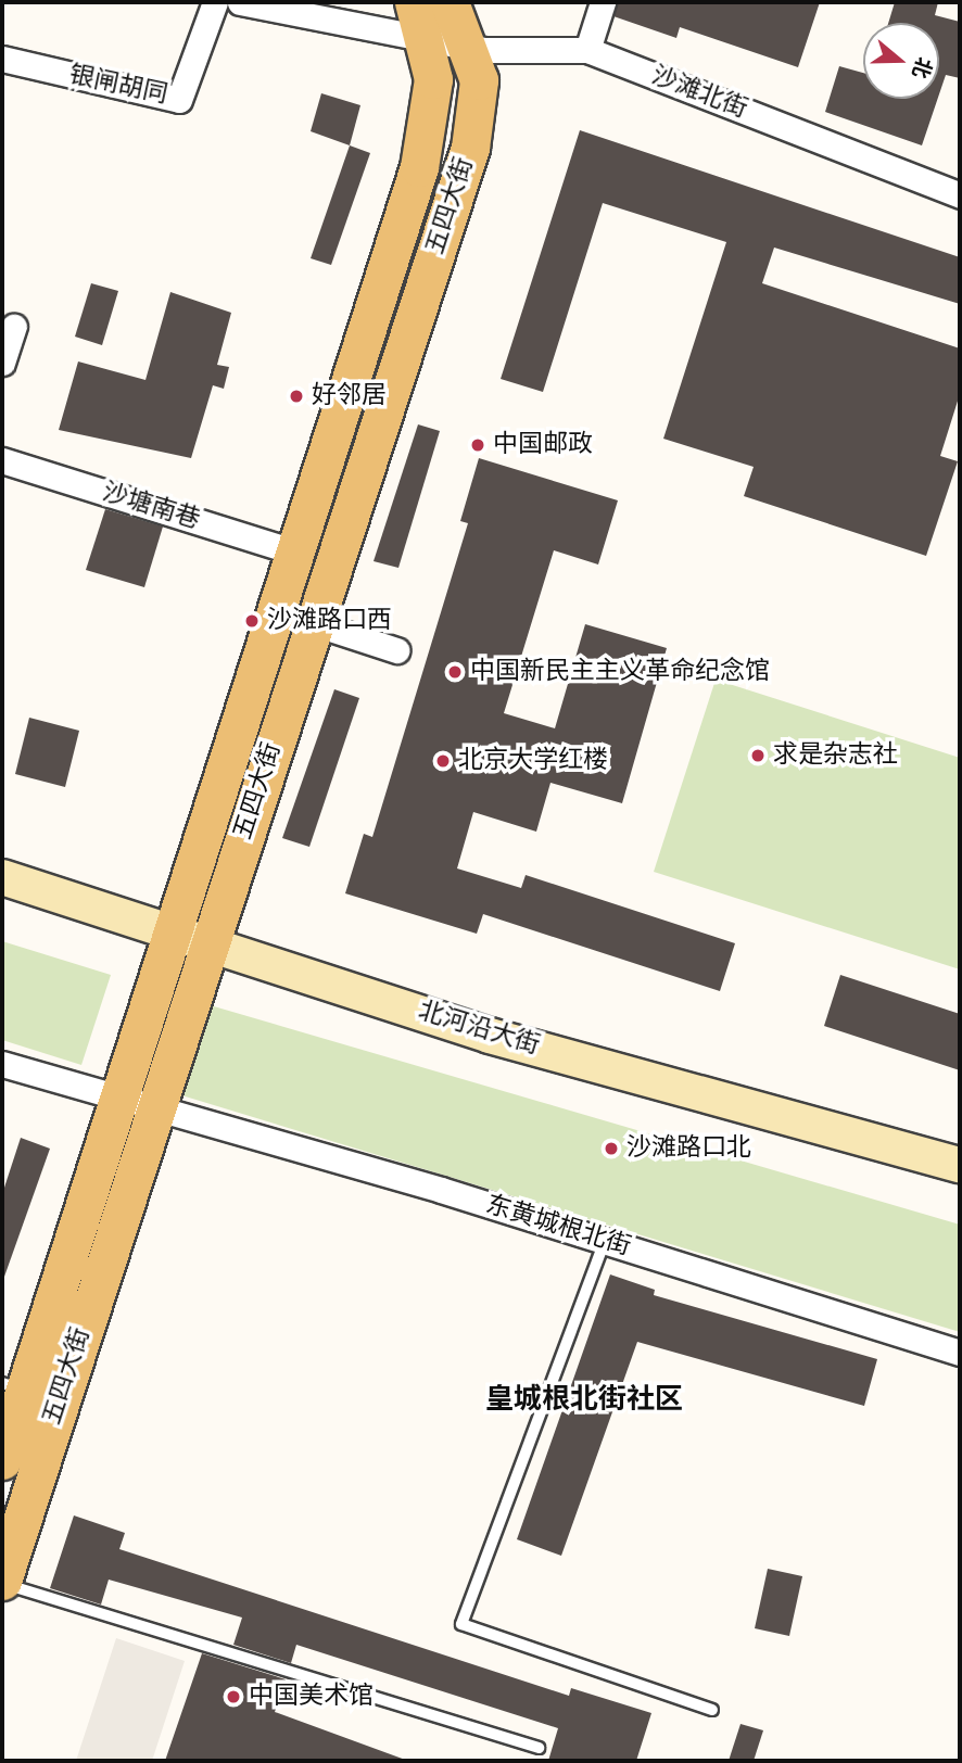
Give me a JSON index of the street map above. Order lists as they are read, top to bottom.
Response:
{
  "streets": {
    "main road": ["五四大街", "北河沿大街"],
    "street": [
      "银闸胡同",
      "沙滩北街",
      "沙塘南巷",
      "东黄城根北街"
    ]
  },
  "crossings": [
    ["沙滩北街", "五四大街"],
    ["五四大街", "沙塘南巷"],
    ["五四大街", "北河沿大街"],
    ["五四大街", "东黄城根北街"]
  ],
  "districts": ["皇城根北街社区"],
  "places": [
    "好邻居",
    "中国邮政",
    "沙滩路口西",
    "中国新民主主义革命纪念馆",
    "求是杂志社",
    "北京大学红楼",
    "沙滩路口北",
    "中国美术馆"
  ],
  "north": "right"
}
